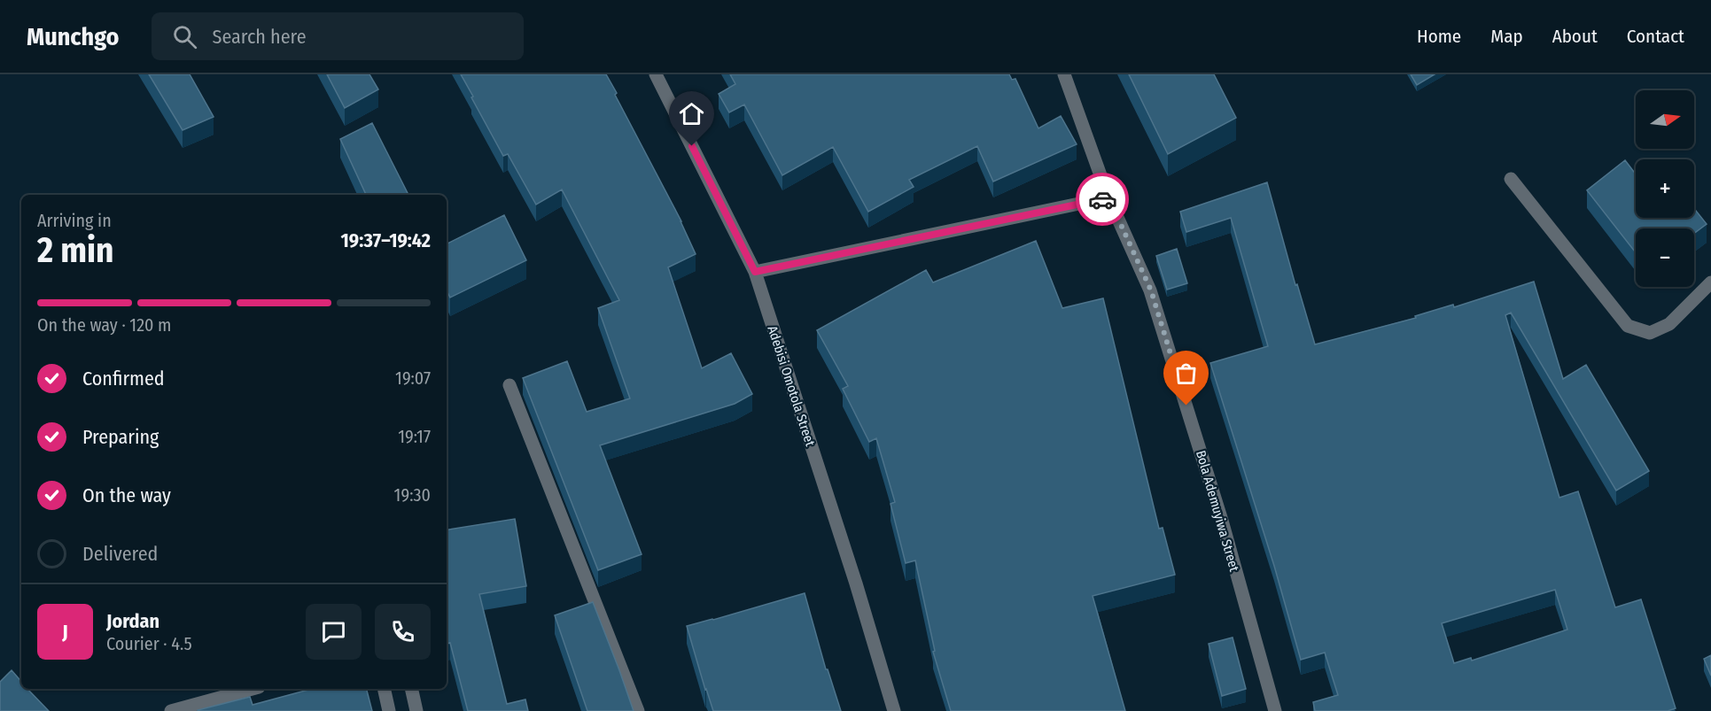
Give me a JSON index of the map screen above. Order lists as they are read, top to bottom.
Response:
{
  "streets": {
    "street": ["Adebisi Omotola Street", "Bola Ademuyiwa Street"]
  },
  "north": "right",
  "page": {
    "header": "Munchgo",
    "search": "Search here",
    "nav": [
      "Home",
      "Map",
      "About",
      "Contact"
    ],
    "map_buttons": ["+", "−"],
    "heading": ["2 min", "Arriving in", "19:37–19:42"],
    "panel": ["Jordan", "Courier · 4.5"],
    "bar": "On the way · 120 m",
    "list": [
      ["Confirmed", "19:07"],
      ["Preparing", "19:17"],
      ["On the way", "19:30"],
      "Delivered"
    ],
    "round": "J"
  }
}
